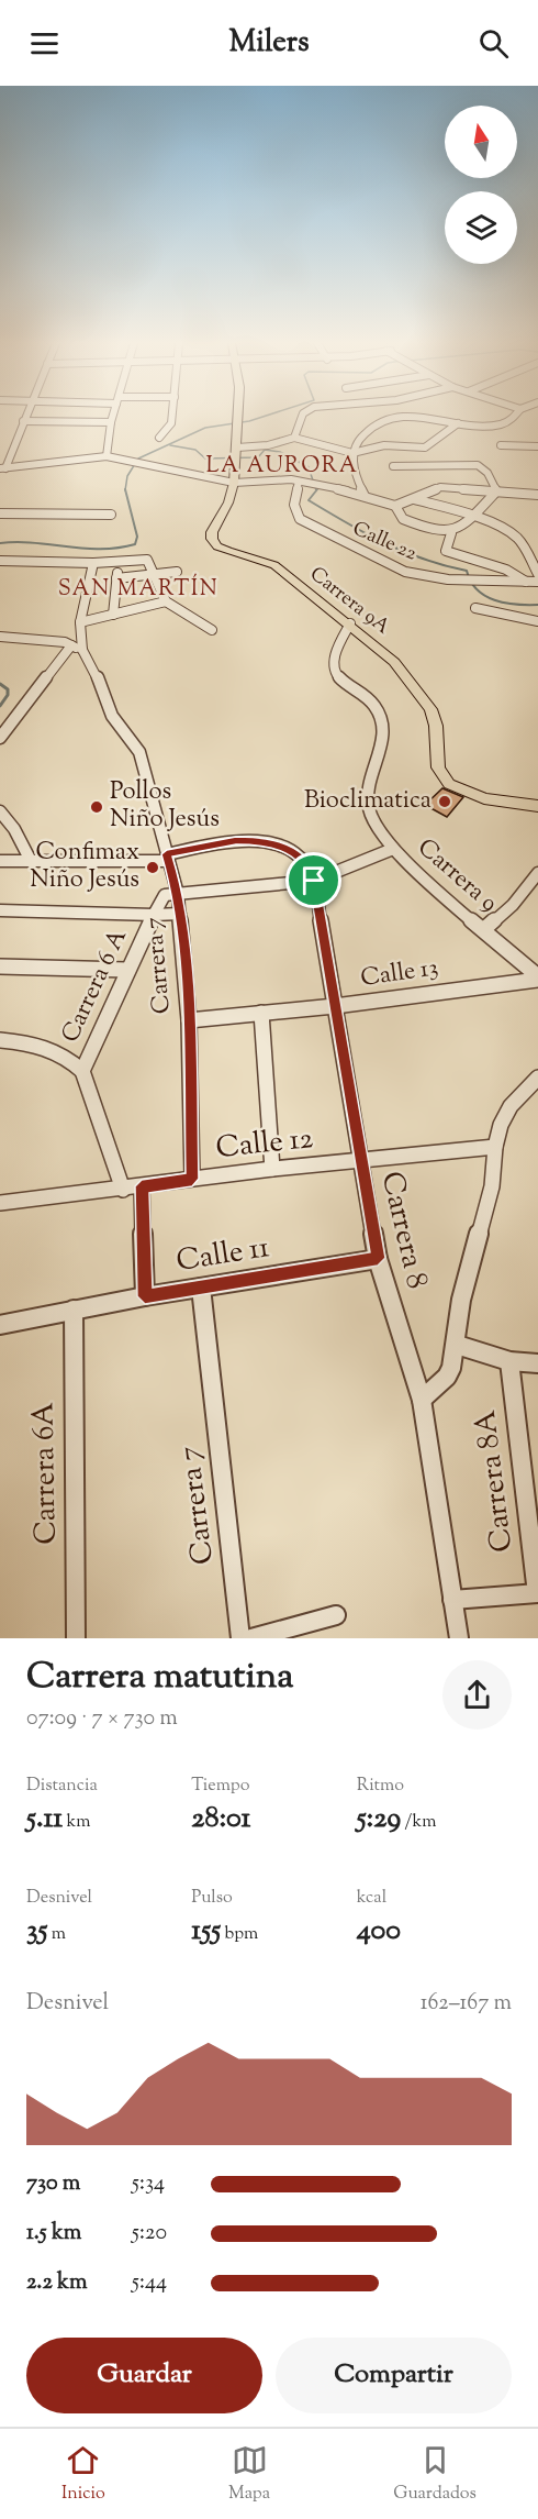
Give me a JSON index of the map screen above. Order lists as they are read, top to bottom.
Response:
{
  "streets": {
    "main road": ["Carrera 9A"],
    "street": [
      "Calle 22",
      "Carrera 9",
      "Carrera 7",
      "Calle 13",
      "Carrera 6 A",
      "Calle 12",
      "Carrera 8",
      "Calle 11",
      "Carrera 6A",
      "Carrera 8A"
    ]
  },
  "crossings": [
    ["Carrera 9A", "Carrera 9"],
    ["Carrera 9", "Calle 13"],
    ["Carrera 7", "Calle 13"],
    ["Carrera 7", "Carrera 6 A"],
    ["Carrera 7", "Calle 12"],
    ["Carrera 7", "Carrera 8"],
    ["Carrera 7", "Calle 11"],
    ["Calle 13", "Carrera 8"],
    ["Carrera 6 A", "Calle 12"],
    ["Calle 12", "Carrera 8"],
    ["Carrera 8", "Calle 11"],
    ["Calle 11", "Carrera 6A"]
  ],
  "districts": ["LA AURORA", "SAN MARTÍN"],
  "places": ["Bioclimatica", "Pollos Niño Jesús", "Confimax Niño Jesús"],
  "north": "top",
  "page": {
    "header": "Milers",
    "heading": ["Carrera matutina", "07:09 · 7 × 730 m"],
    "stats": [
      ["Distancia", "5.11 km"],
      ["Tiempo", "28:01"],
      ["Ritmo", "5:29 /km"],
      ["Desnivel", "35 m"],
      ["Pulso", "155 bpm"],
      ["kcal", "400"]
    ],
    "chart": ["Desnivel", "162–167 m"],
    "list": [
      {
        "name": "730 m",
        "note": "5:34"
      },
      {
        "name": "1.5 km",
        "note": "5:20"
      },
      {
        "name": "2.2 km",
        "note": "5:44"
      }
    ],
    "buttons": ["Guardar", "Compartir"],
    "tabs": ["Inicio", "Mapa", "Guardados"]
  }
}
